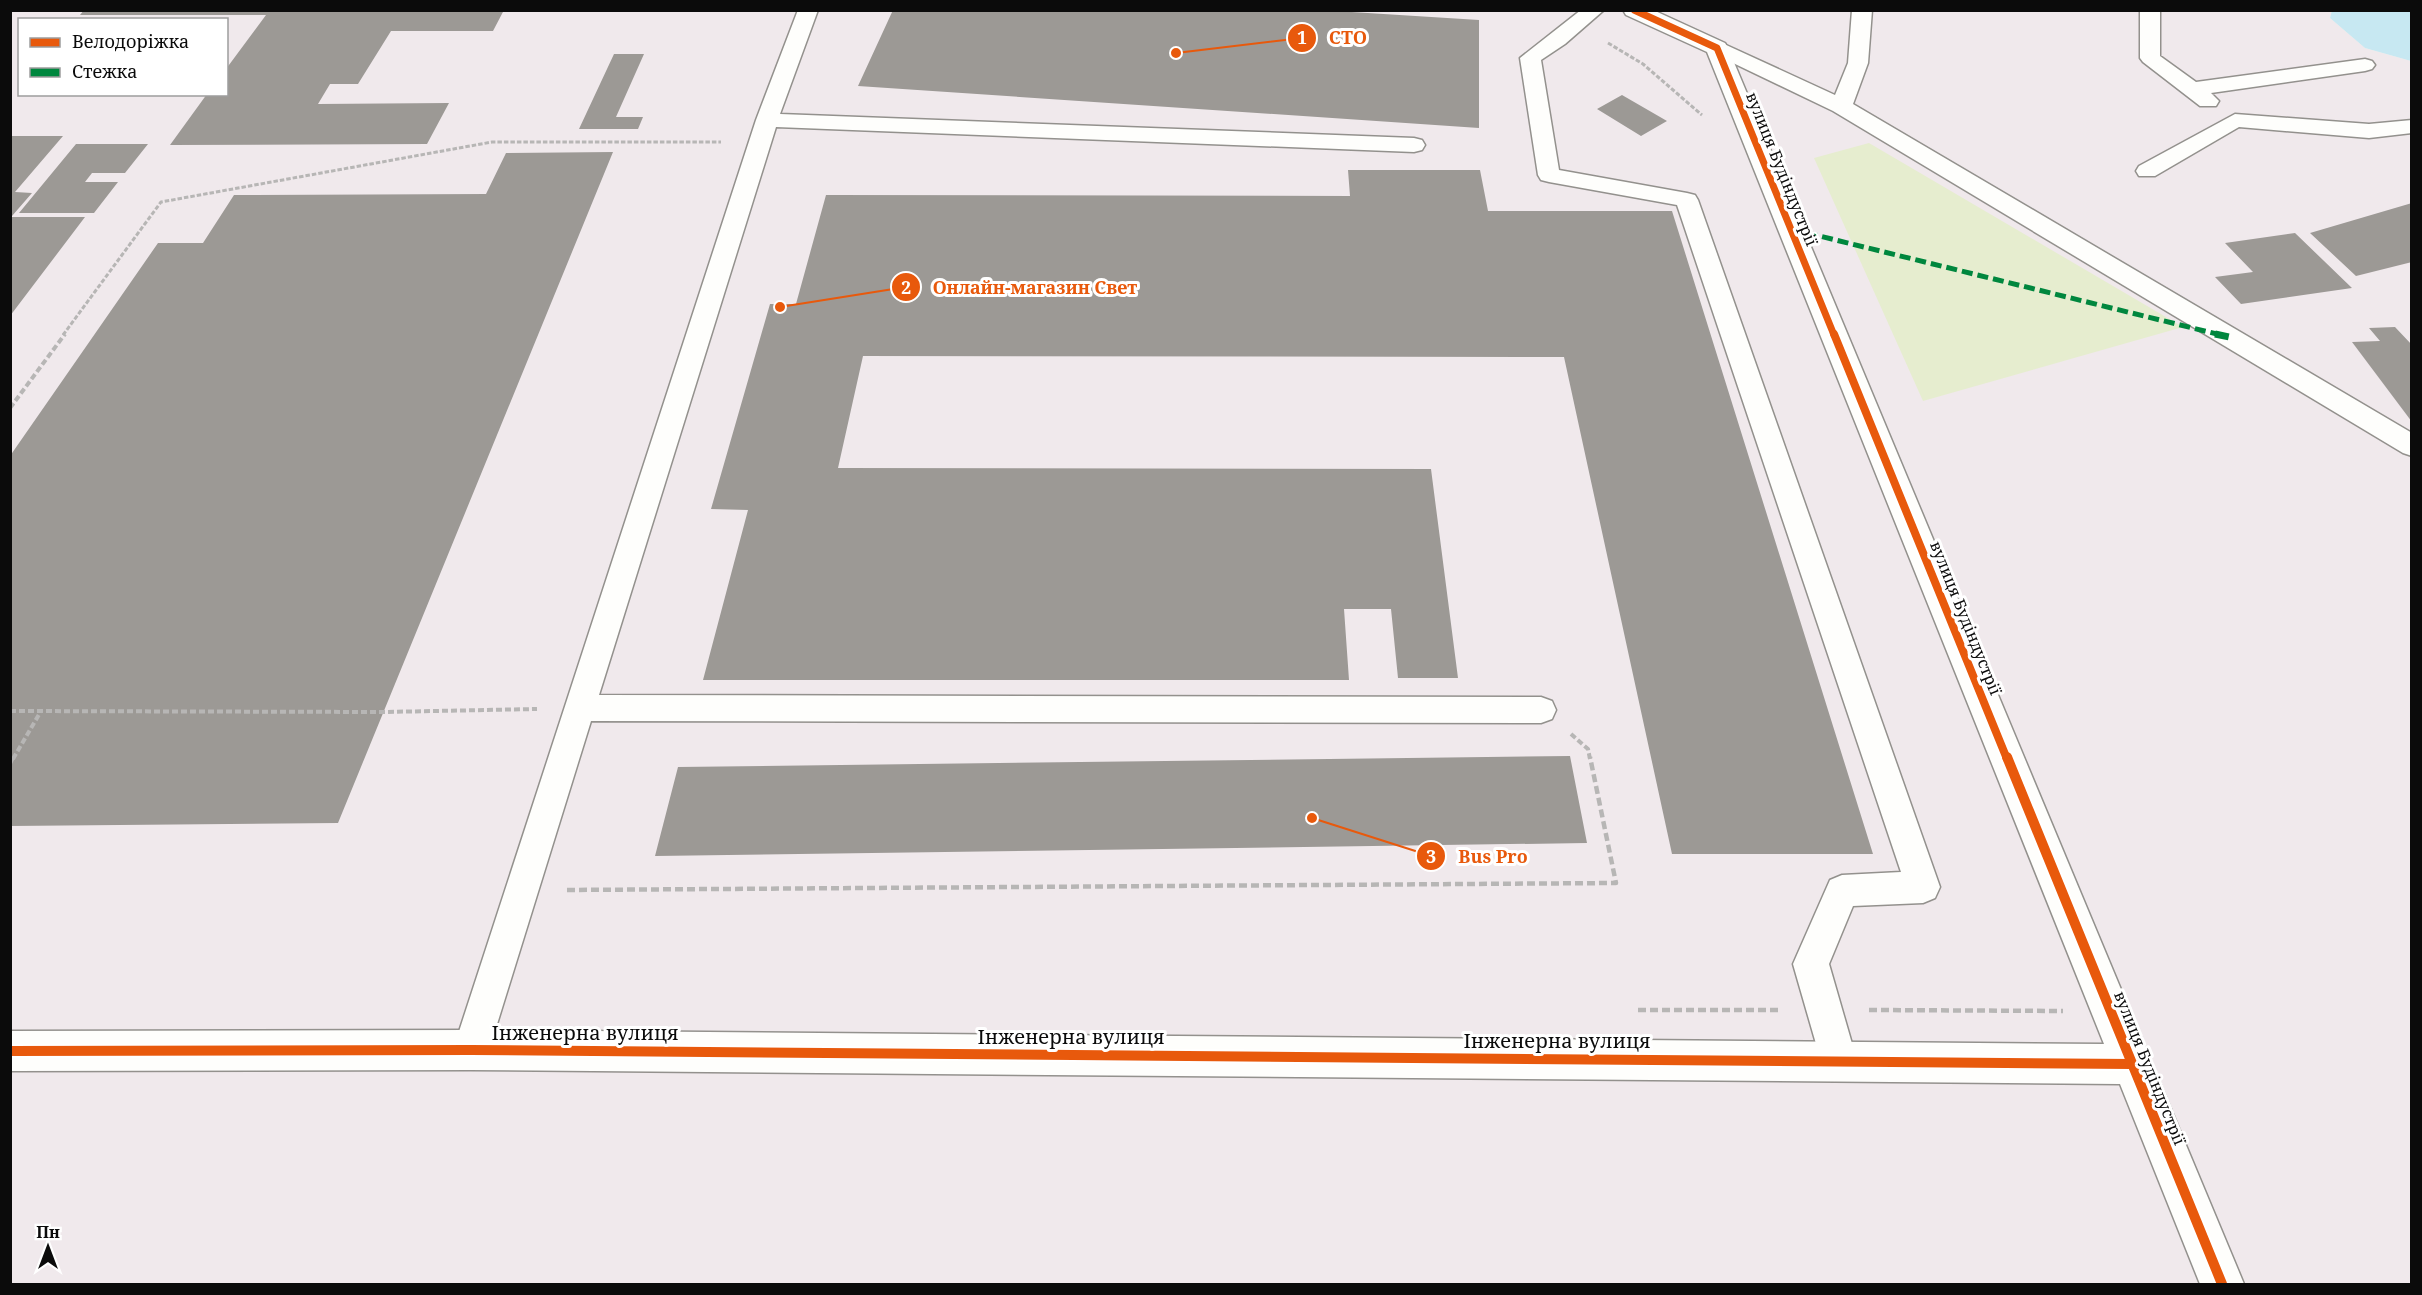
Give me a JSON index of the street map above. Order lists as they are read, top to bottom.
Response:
{
  "streets": {
    "street": ["вулиця Будіндустрії", "Інженерна вулиця"]
  },
  "crossings": [
    ["вулиця Будіндустрії", "Інженерна вулиця"]
  ],
  "places": ["СТО", "Онлайн-магазин Свет", "Bus Pro"],
  "legend": ["Велодоріжка", "Стежка"],
  "north": "top"
}
